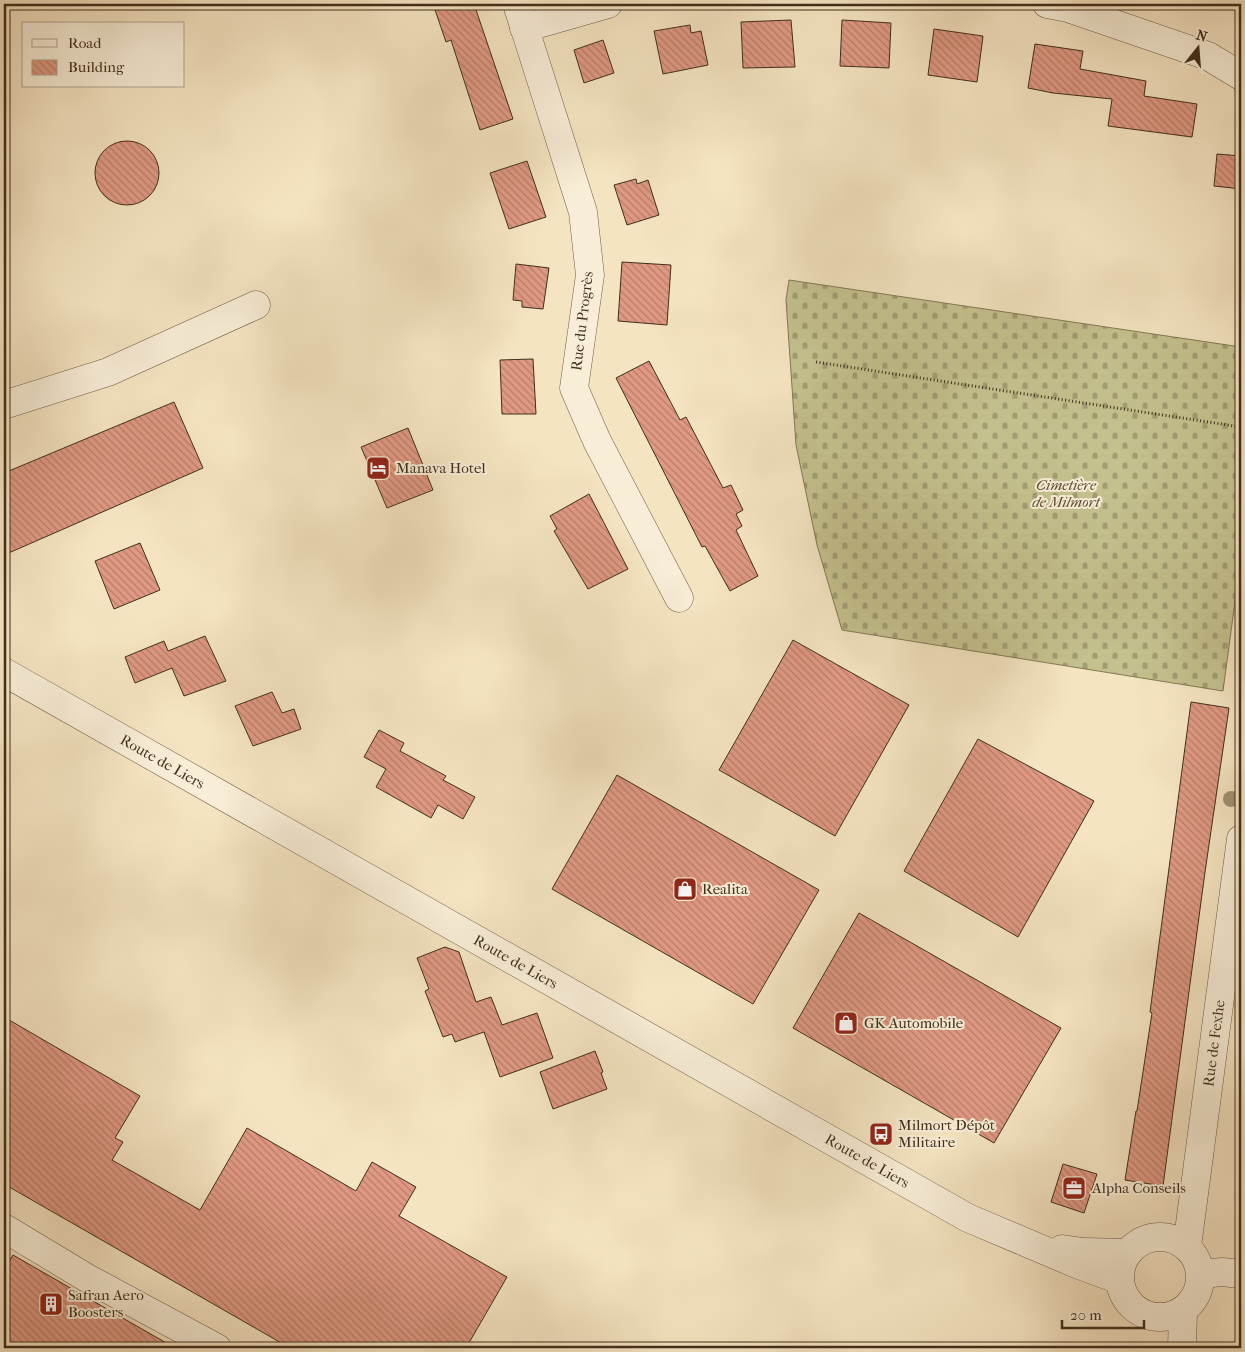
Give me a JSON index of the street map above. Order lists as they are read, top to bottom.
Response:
{
  "streets": {
    "street": ["Rue du Progrès", "Route de Liers", "Rue de Fexhe"]
  },
  "crossings": [
    ["Route de Liers", "Rue de Fexhe"]
  ],
  "parks": ["Cimetière de Milmort"],
  "places": {
    "hotel": ["Manava Hotel"],
    "shop": ["Realita", "GK Automobile"],
    "bus stop": ["Milmort Dépôt Militaire"],
    "office": ["Alpha Conseils"],
    "building": ["Safran Aero Boosters"]
  },
  "legend": ["Road", "Building"],
  "scale_bar": "20 m",
  "north": "top"
}
